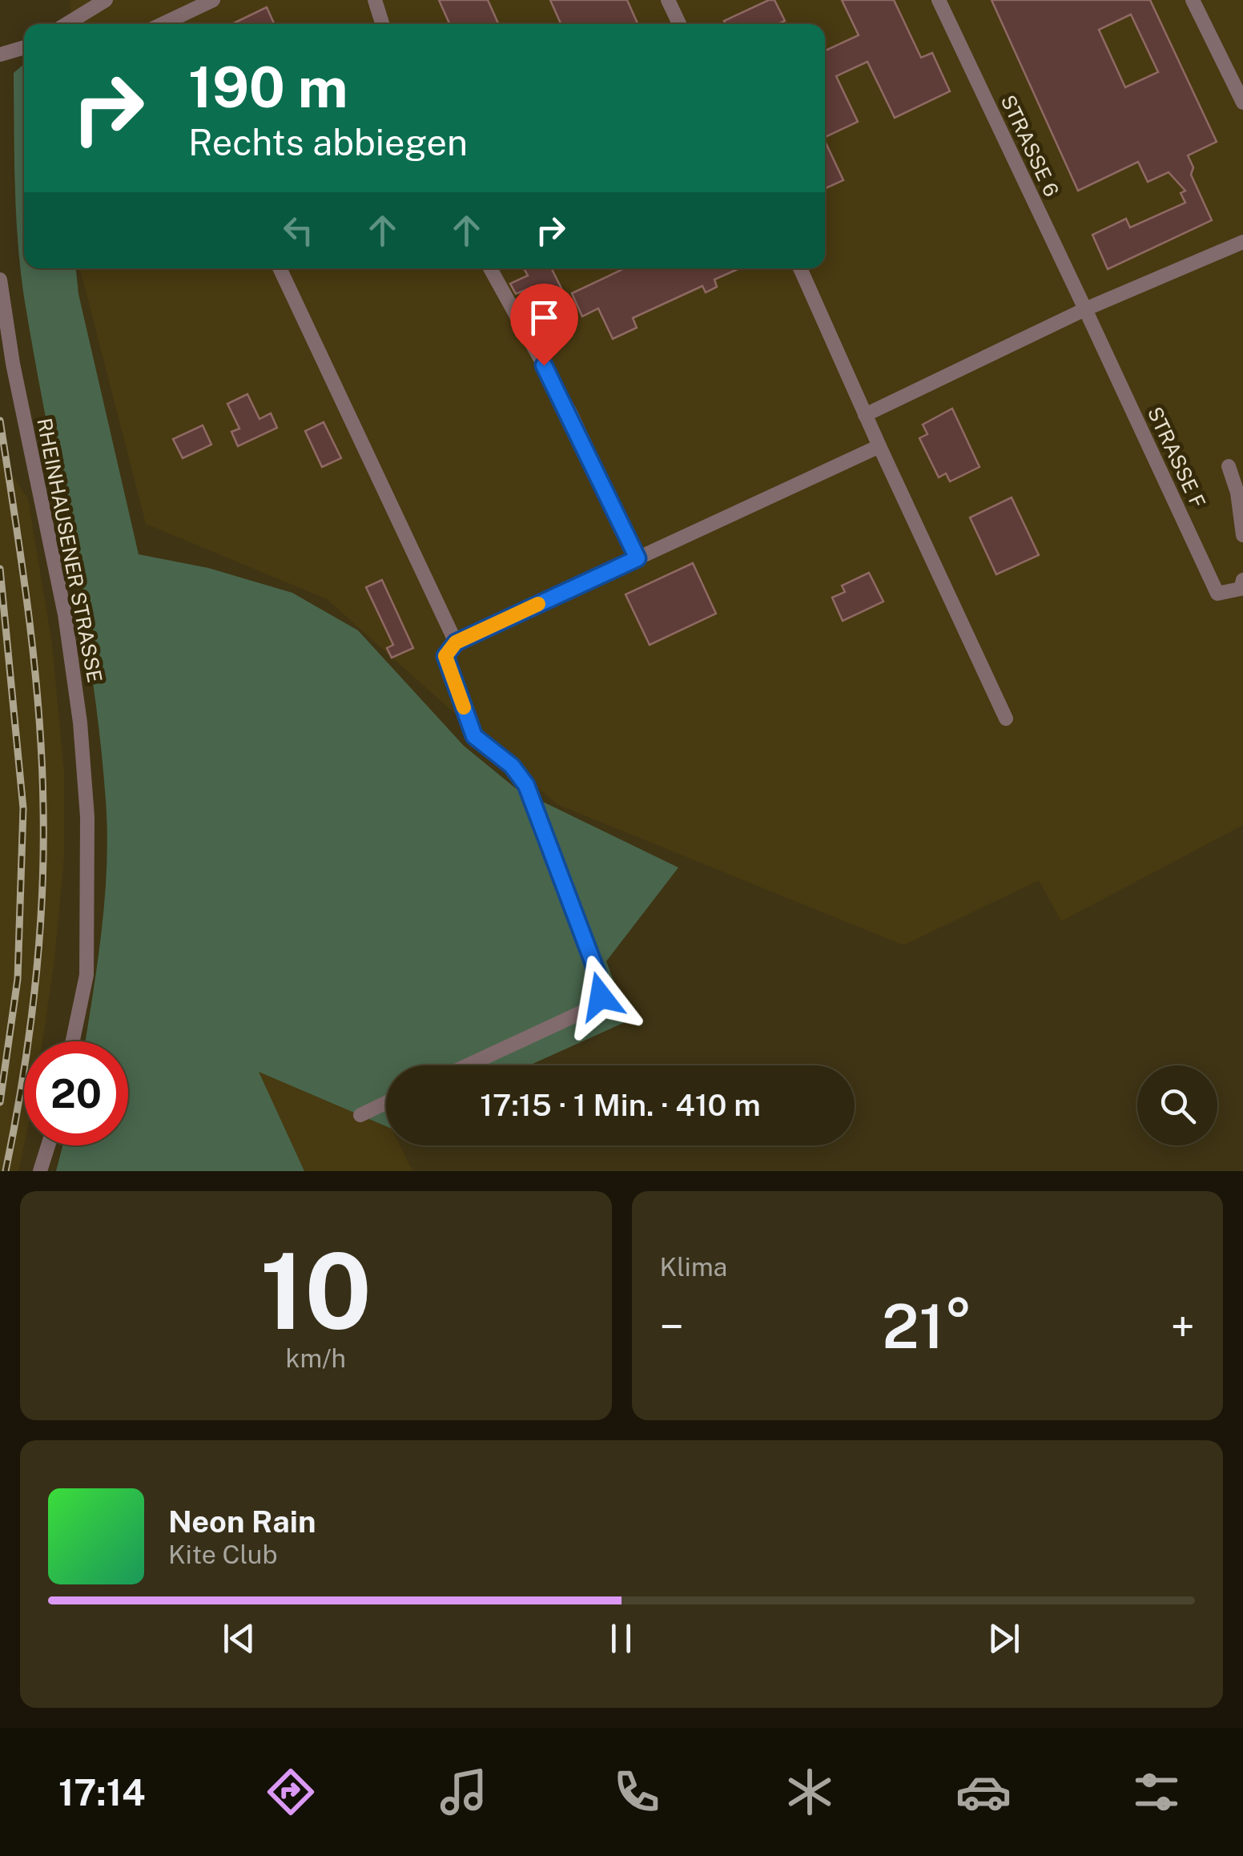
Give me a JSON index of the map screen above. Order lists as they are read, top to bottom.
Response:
{
  "streets": {
    "street": ["STRASSE 6", "STRASSE F", "RHEINHAUSENER STRASSE"]
  },
  "crossings": [
    ["STRASSE 6", "STRASSE F"]
  ],
  "page": {
    "turn": ["190 m", "Rechts abbiegen"],
    "limit": "20",
    "trip": "17:15 · 1 Min. · 410 m",
    "tile": [
      ["10", "km/h"],
      "Klima"
    ],
    "heat": ["−", "21°", "+"],
    "song": ["Neon Rain", "Kite Club"],
    "tabs": "17:14"
  }
}
